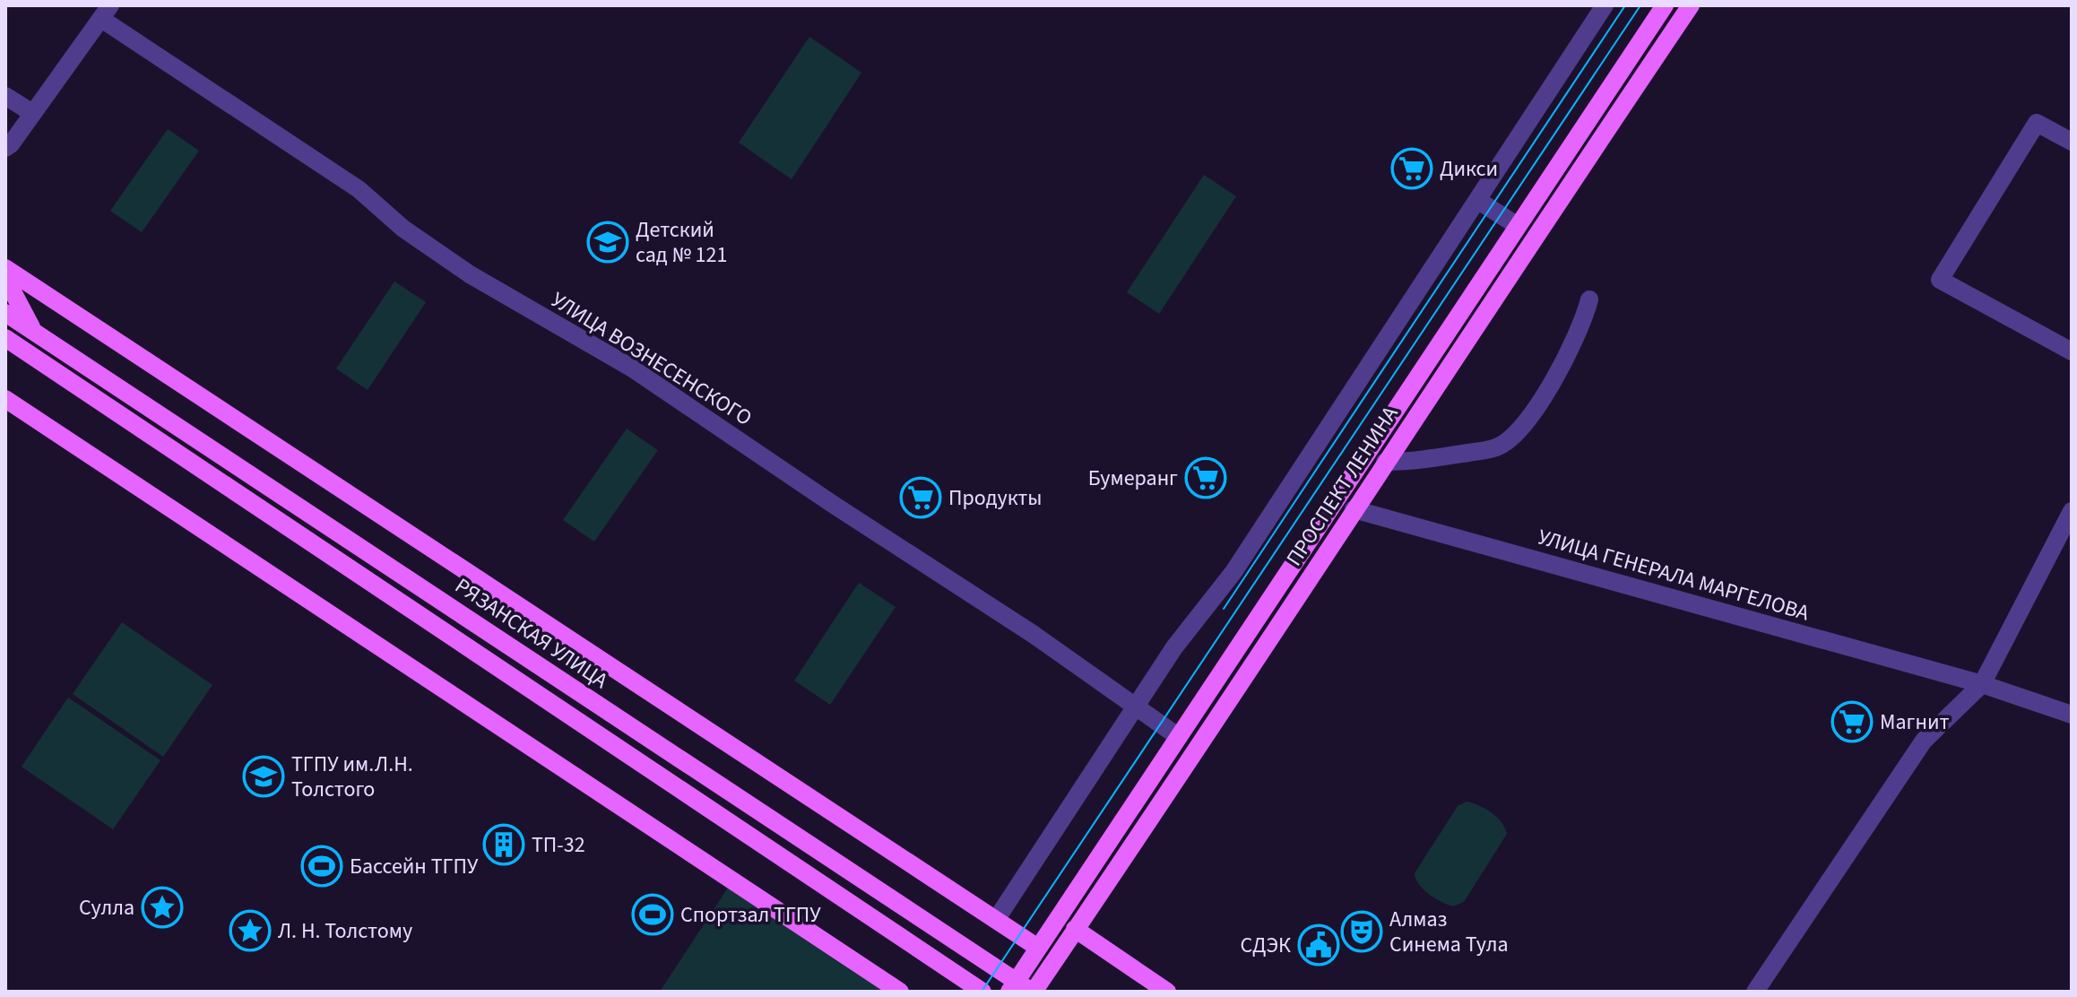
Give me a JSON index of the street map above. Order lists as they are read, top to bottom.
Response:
{
  "streets": {
    "main road": ["ПРОСПЕКТ ЛЕНИНА", "РЯЗАНСКАЯ УЛИЦА"],
    "street": ["УЛИЦА ВОЗНЕСЕНСКОГО", "УЛИЦА ГЕНЕРАЛА МАРГЕЛОВА"]
  },
  "crossings": [
    ["УЛИЦА ВОЗНЕСЕНСКОГО", "ПРОСПЕКТ ЛЕНИНА"],
    ["ПРОСПЕКТ ЛЕНИНА", "УЛИЦА ГЕНЕРАЛА МАРГЕЛОВА"],
    ["ПРОСПЕКТ ЛЕНИНА", "РЯЗАНСКАЯ УЛИЦА"]
  ],
  "places": {
    "supermarket": [
      "Дикси",
      "Бумеранг",
      "Продукты",
      "Магнит"
    ],
    "school or university": ["Детский сад № 121", "ТГПУ им.Л.Н. Толстого"],
    "building": ["ТП-32"],
    "sports": ["Бассейн ТГПУ", "Спортзал ТГПУ"],
    "place": ["Сулла", "Л. Н. Толстому"],
    "theatre": ["Алмаз Синема Тула"],
    "public building": ["СДЭК"]
  }
}
